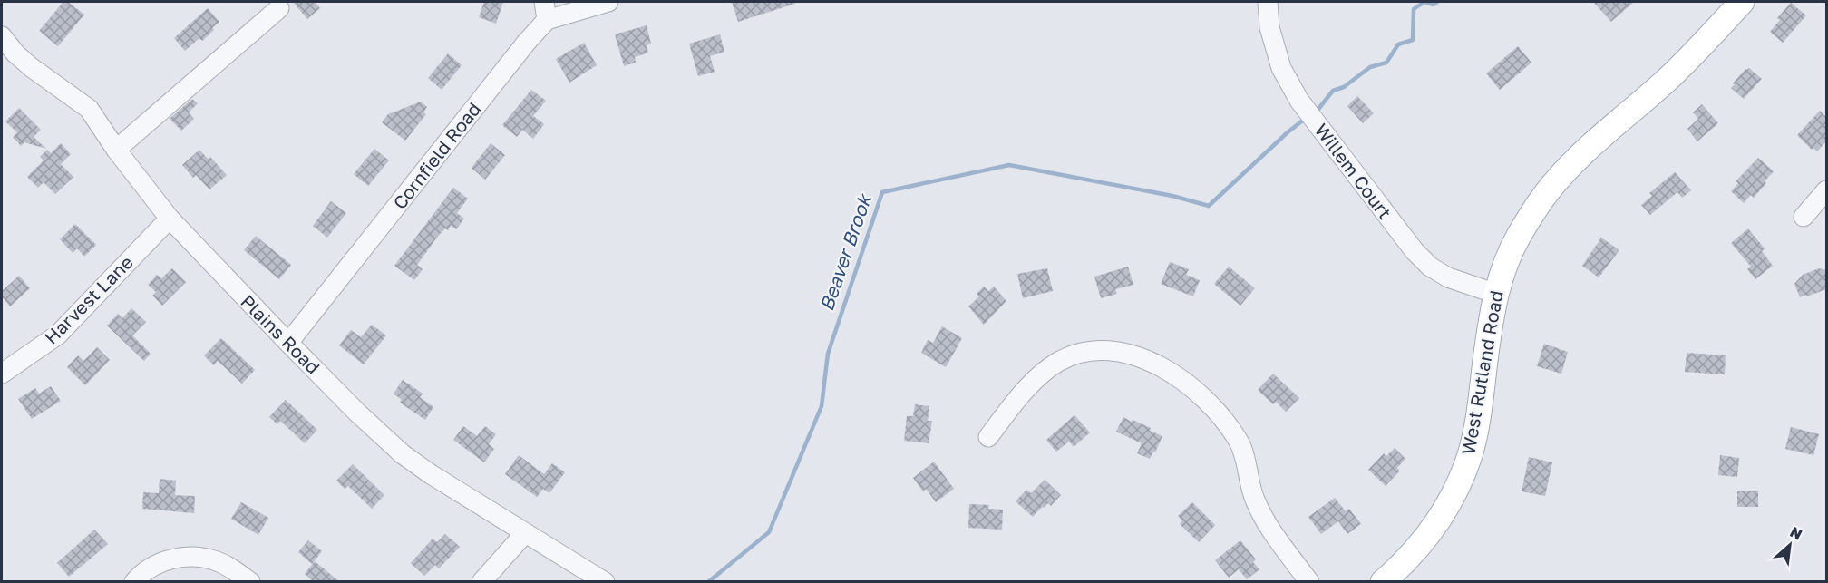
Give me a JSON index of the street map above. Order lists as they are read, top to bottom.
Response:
{
  "streets": {
    "main road": ["West Rutland Road"],
    "street": [
      "Cornfield Road",
      "Willem Court",
      "Harvest Lane",
      "Plains Road"
    ]
  },
  "crossings": [
    ["Cornfield Road", "Plains Road"],
    ["Willem Court", "West Rutland Road"],
    ["Harvest Lane", "Plains Road"]
  ],
  "water": ["Beaver Brook"],
  "north": "top right"
}
